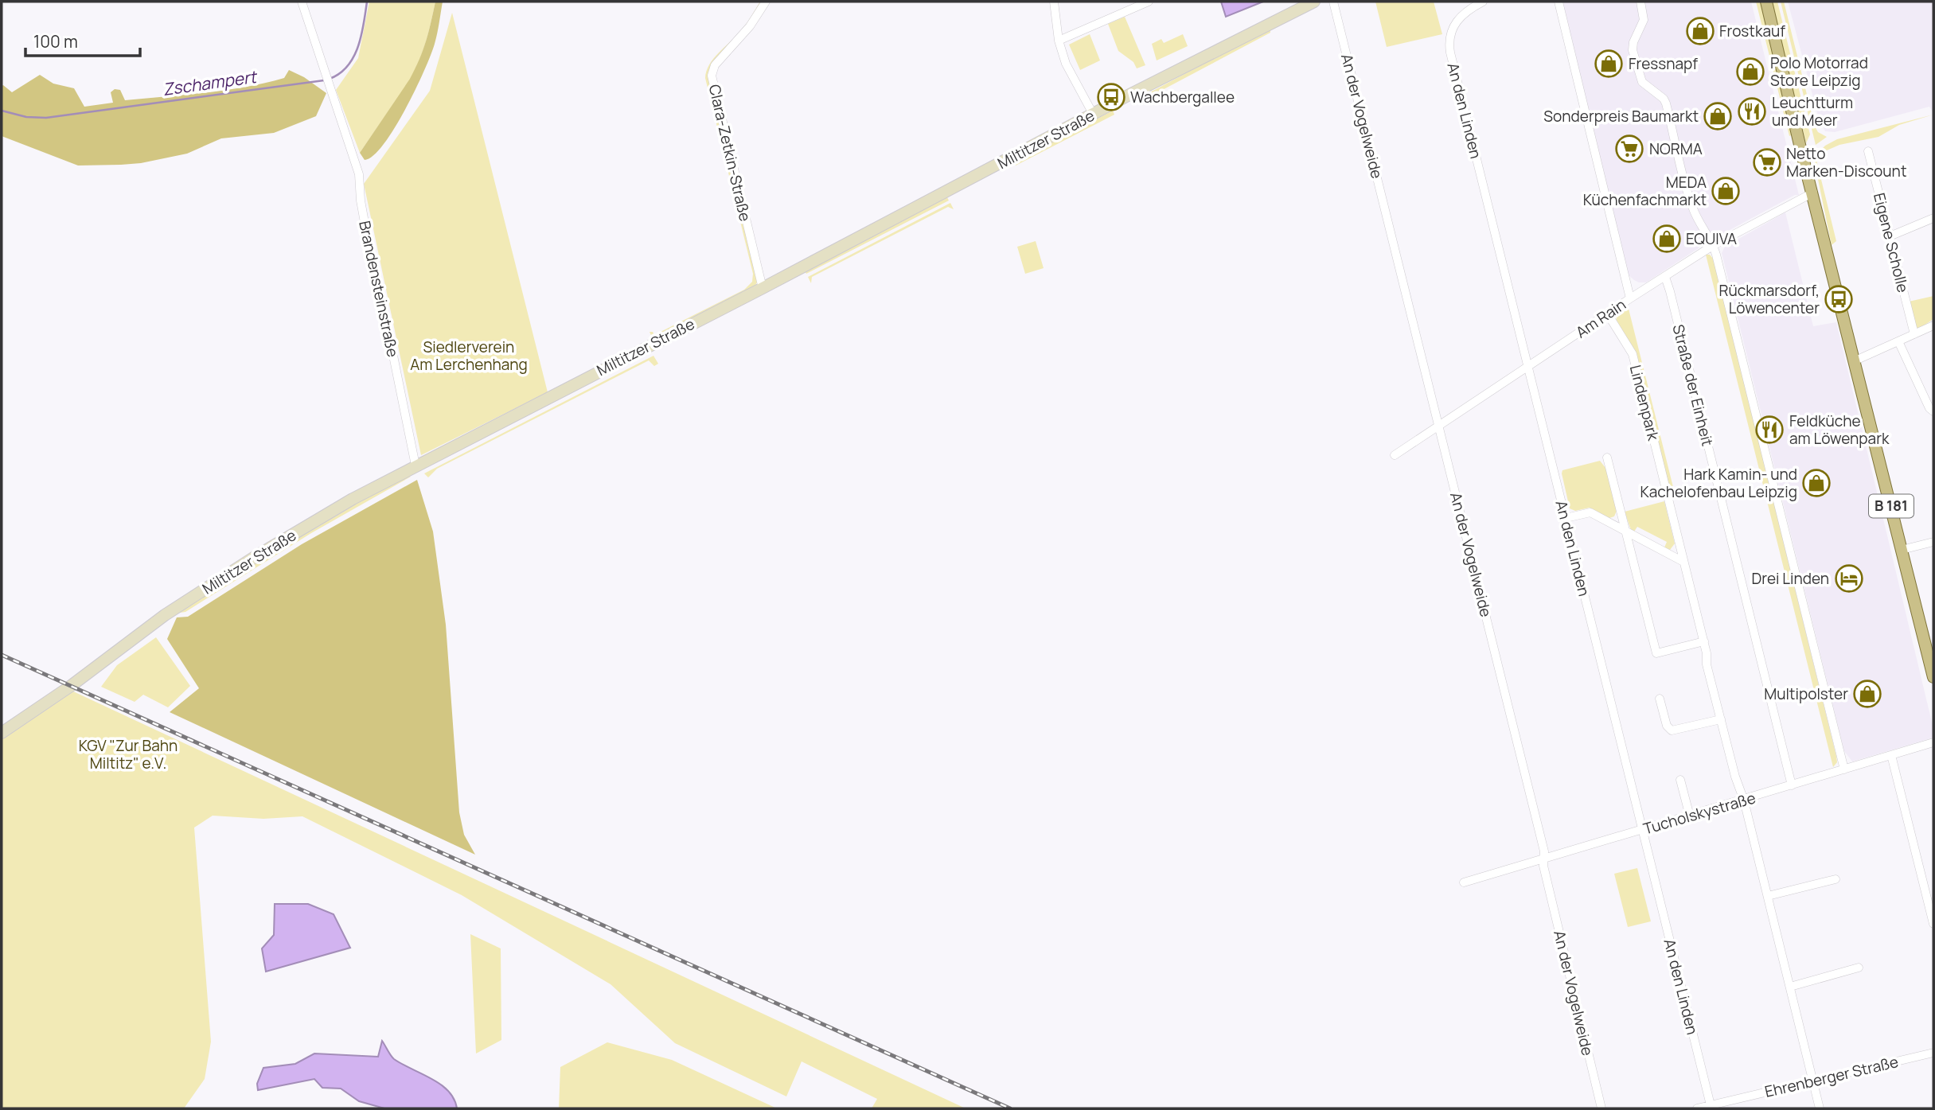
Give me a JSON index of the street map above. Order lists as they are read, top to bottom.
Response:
{
  "streets": {
    "main road": ["B 181"],
    "street": [
      "An den Linden",
      "An der Vogelweide",
      "Miltitzer Straße",
      "Clara-Zetkin-Straße",
      "Eigene Scholle",
      "Brandensteinstraße",
      "Am Rain",
      "Straße der Einheit",
      "Lindenpark",
      "Tucholskystraße",
      "Ehrenberger Straße"
    ]
  },
  "crossings": [
    ["An den Linden", "Am Rain"],
    ["An den Linden", "Tucholskystraße"],
    ["An den Linden", "Ehrenberger Straße"],
    ["An der Vogelweide", "Am Rain"],
    ["An der Vogelweide", "Tucholskystraße"],
    ["Miltitzer Straße", "Clara-Zetkin-Straße"],
    ["Miltitzer Straße", "Brandensteinstraße"],
    ["Am Rain", "Straße der Einheit"],
    ["Am Rain", "Lindenpark"],
    ["Am Rain", "B 181"],
    ["Straße der Einheit", "Tucholskystraße"],
    ["Lindenpark", "Tucholskystraße"],
    ["Lindenpark", "Ehrenberger Straße"]
  ],
  "water": ["Zschampert"],
  "parks": ["Siedlerverein Am Lerchenhang", "KGV \"Zur Bahn Miltitz\" e.V."],
  "places": {
    "shop": [
      "Frostkauf",
      "Fressnapf",
      "Polo Motorrad Store Leipzig",
      "Sonderpreis Baumarkt",
      "MEDA Küchenfachmarkt",
      "EQUIVA",
      "Hark Kamin- und Kachelofenbau Leipzig",
      "Multipolster"
    ],
    "bus stop": ["Wachbergallee", "Rückmarsdorf, Löwencenter"],
    "restaurant": ["Leuchtturm und Meer", "Feldküche am Löwenpark"],
    "supermarket": ["NORMA", "Netto Marken-Discount"],
    "hotel": ["Drei Linden"]
  },
  "scale_bar": "100 m"
}
